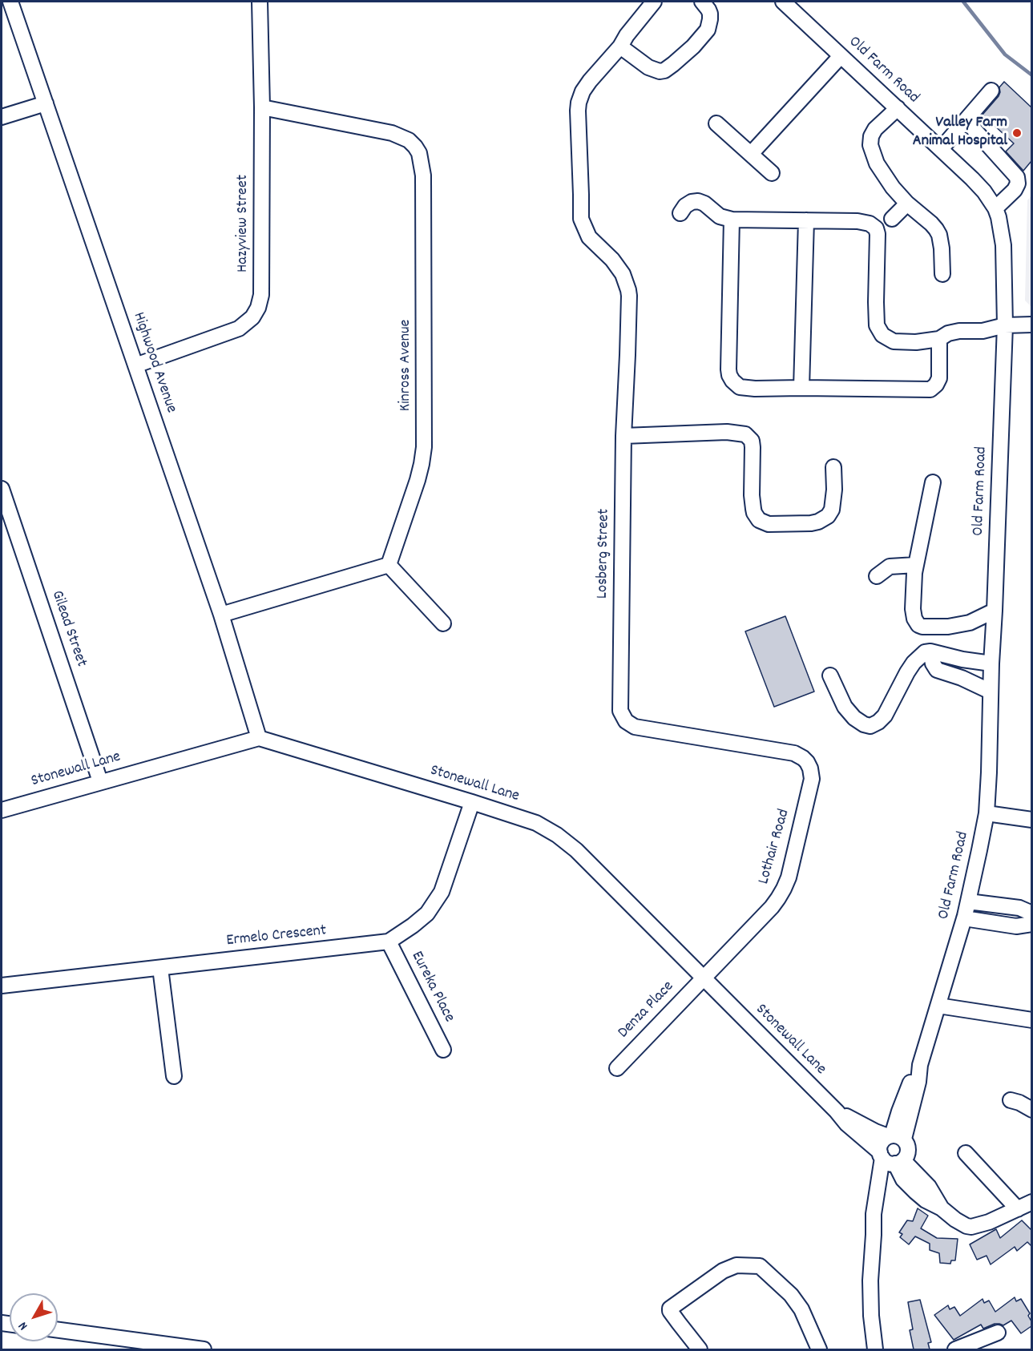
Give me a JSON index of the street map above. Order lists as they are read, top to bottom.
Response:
{
  "streets": {
    "street": [
      "Old Farm Road",
      "Hazyview Street",
      "Highwood Avenue",
      "Kinross Avenue",
      "Losberg Street",
      "Gilead Street",
      "Stonewall Lane",
      "Lothair Road",
      "Ermelo Crescent",
      "Eureka Place",
      "Denza Place"
    ]
  },
  "crossings": [
    ["Old Farm Road", "Stonewall Lane"],
    ["Hazyview Street", "Highwood Avenue"],
    ["Hazyview Street", "Kinross Avenue"],
    ["Highwood Avenue", "Stonewall Lane"],
    ["Losberg Street", "Lothair Road"],
    ["Gilead Street", "Stonewall Lane"],
    ["Stonewall Lane", "Lothair Road"],
    ["Stonewall Lane", "Ermelo Crescent"],
    ["Stonewall Lane", "Denza Place"],
    ["Lothair Road", "Denza Place"],
    ["Ermelo Crescent", "Eureka Place"]
  ],
  "places": ["Valley Farm Animal Hospital"],
  "north": "bottom left"
}
